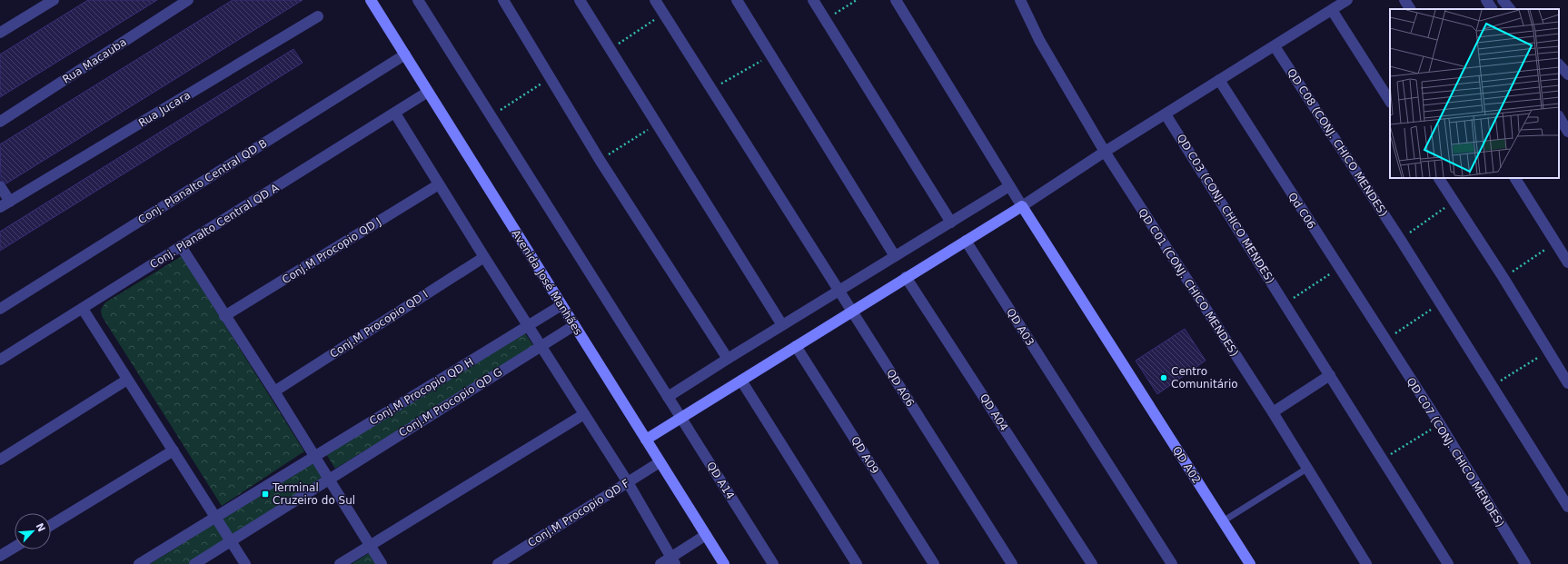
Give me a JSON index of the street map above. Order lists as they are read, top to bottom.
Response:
{
  "streets": {
    "street": [
      "Rua Macauba",
      "Rua Jucara",
      "QD C08 (CONJ. CHICO MENDES)",
      "Conj. Planalto Central QD B",
      "QD C03 (CONJ. CHICO MENDES)",
      "Qd C06",
      "Conj. Planalto Central QD A",
      "Conj.M Procopio QD J",
      "Avenida José Manhães",
      "QD C01 (CONJ. CHICO MENDES)",
      "Conj.M Procopio QD I",
      "QD A03",
      "QD A06",
      "Conj.M Procopio QD H",
      "Conj.M Procopio QD G",
      "QD A04",
      "QD C07 (CONJ. CHICO MENDES)",
      "QD A09",
      "QD A02",
      "QD A14",
      "Conj.M Procopio QD F"
    ]
  },
  "crossings": [
    ["Conj. Planalto Central QD B", "Avenida José Manhães"],
    ["Qd C06", "QD C07 (CONJ. CHICO MENDES)"],
    ["Conj. Planalto Central QD A", "Avenida José Manhães"],
    ["Avenida José Manhães", "Conj.M Procopio QD H"],
    ["Avenida José Manhães", "Conj.M Procopio QD G"],
    ["Avenida José Manhães", "Conj.M Procopio QD F"]
  ],
  "places": {
    "other": ["Centro Comunitário"],
    "transit": ["Terminal Cruzeiro do Sul"]
  },
  "north": "top right"
}
